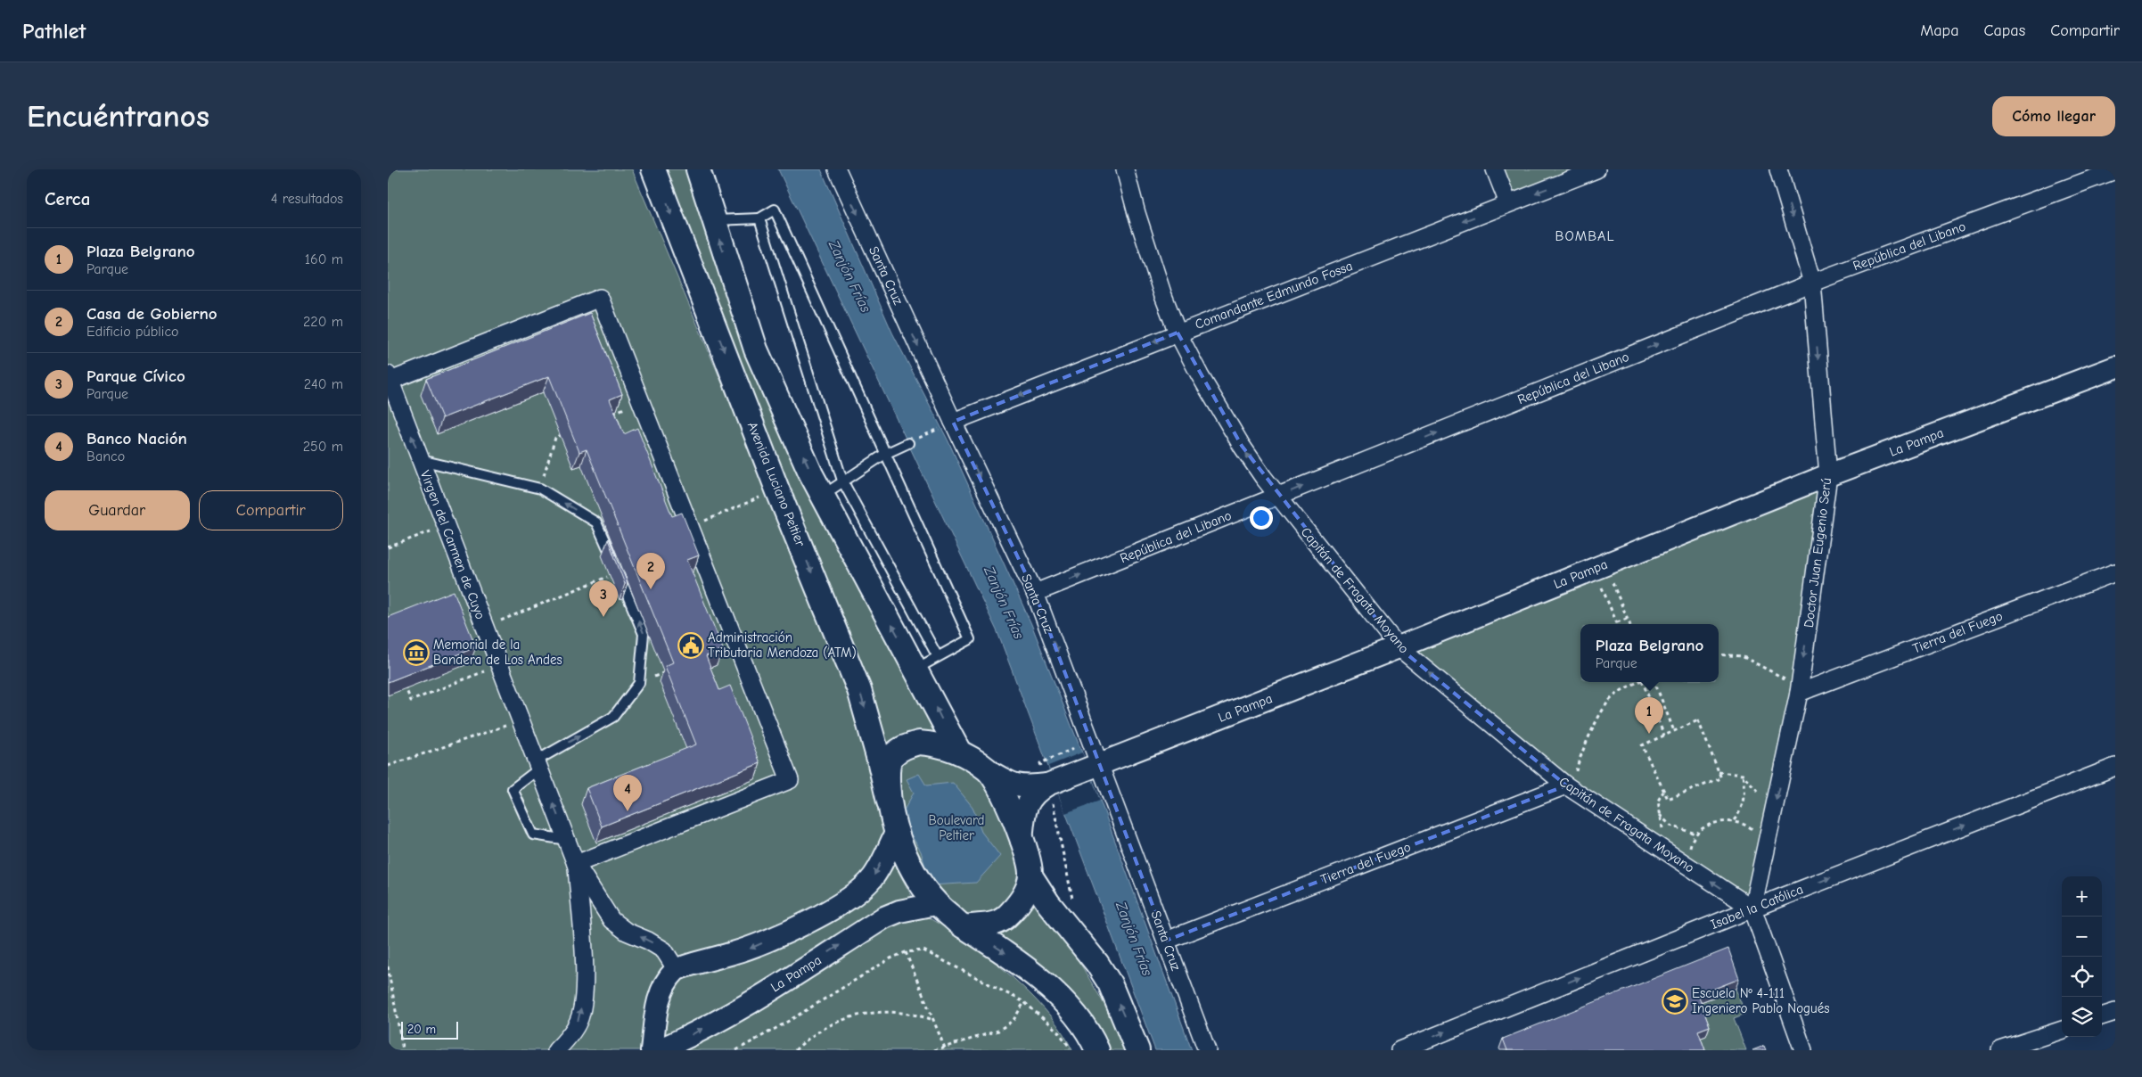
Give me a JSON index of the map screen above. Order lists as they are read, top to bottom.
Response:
{
  "streets": {
    "main road": ["Avenida Luciano Peltier"],
    "street": [
      "República del Libano",
      "Santa Cruz",
      "Comandante Edmundo Fossa",
      "La Pampa",
      "Virgen del Carmen de Cuyo",
      "Doctor Juan Eugenio Serú",
      "Capitán de Fragata Moyano",
      "Tierra del Fuego",
      "Isabel la Católica"
    ]
  },
  "crossings": [
    ["República del Libano", "Santa Cruz"],
    ["República del Libano", "Doctor Juan Eugenio Serú"],
    ["República del Libano", "Capitán de Fragata Moyano"],
    ["Santa Cruz", "Comandante Edmundo Fossa"],
    ["Santa Cruz", "La Pampa"],
    ["Santa Cruz", "Tierra del Fuego"],
    ["Comandante Edmundo Fossa", "Capitán de Fragata Moyano"],
    ["La Pampa", "Doctor Juan Eugenio Serú"],
    ["La Pampa", "Capitán de Fragata Moyano"],
    ["Doctor Juan Eugenio Serú", "Capitán de Fragata Moyano"],
    ["Doctor Juan Eugenio Serú", "Tierra del Fuego"],
    ["Doctor Juan Eugenio Serú", "Isabel la Católica"],
    ["Capitán de Fragata Moyano", "Tierra del Fuego"],
    ["Capitán de Fragata Moyano", "Isabel la Católica"]
  ],
  "one_way": [
    "República del Libano",
    "Santa Cruz",
    "Comandante Edmundo Fossa",
    "Virgen del Carmen de Cuyo",
    "Doctor Juan Eugenio Serú",
    "Capitán de Fragata Moyano",
    "Isabel la Católica"
  ],
  "districts": ["BOMBAL"],
  "water": ["Zanjón Frías"],
  "parks": ["Boulevard Peltier"],
  "places": {
    "public building": ["Administración Tributaria Mendoza (ATM)"],
    "museum": ["Memorial de la Bandera de Los Andes"],
    "school or university": ["Escuela Nº 4-111 Ingeniero Pablo Nogués"]
  },
  "scale_bar": "20 m",
  "page": {
    "header": "Pathlet",
    "nav": ["Mapa", "Capas", "Compartir"],
    "buttons": [
      "Cómo llegar",
      ["Guardar", "Compartir"]
    ],
    "title": "Encuéntranos",
    "heading": ["Cerca", "4 resultados"],
    "list": [
      {
        "mark": "1",
        "name": "Plaza Belgrano",
        "note": "Parque",
        "value": "160 m"
      },
      {
        "mark": "2",
        "name": "Casa de Gobierno",
        "note": "Edificio público",
        "value": "220 m"
      },
      {
        "mark": "3",
        "name": "Parque Cívico",
        "note": "Parque",
        "value": "240 m"
      },
      {
        "mark": "4",
        "name": "Banco Nación",
        "note": "Banco",
        "value": "250 m"
      }
    ],
    "pins": [
      "2",
      "3",
      "1",
      "4"
    ],
    "popup": ["Plaza Belgrano", "Parque"],
    "map_buttons": ["+", "−"],
    "scale": "20 m"
  }
}
